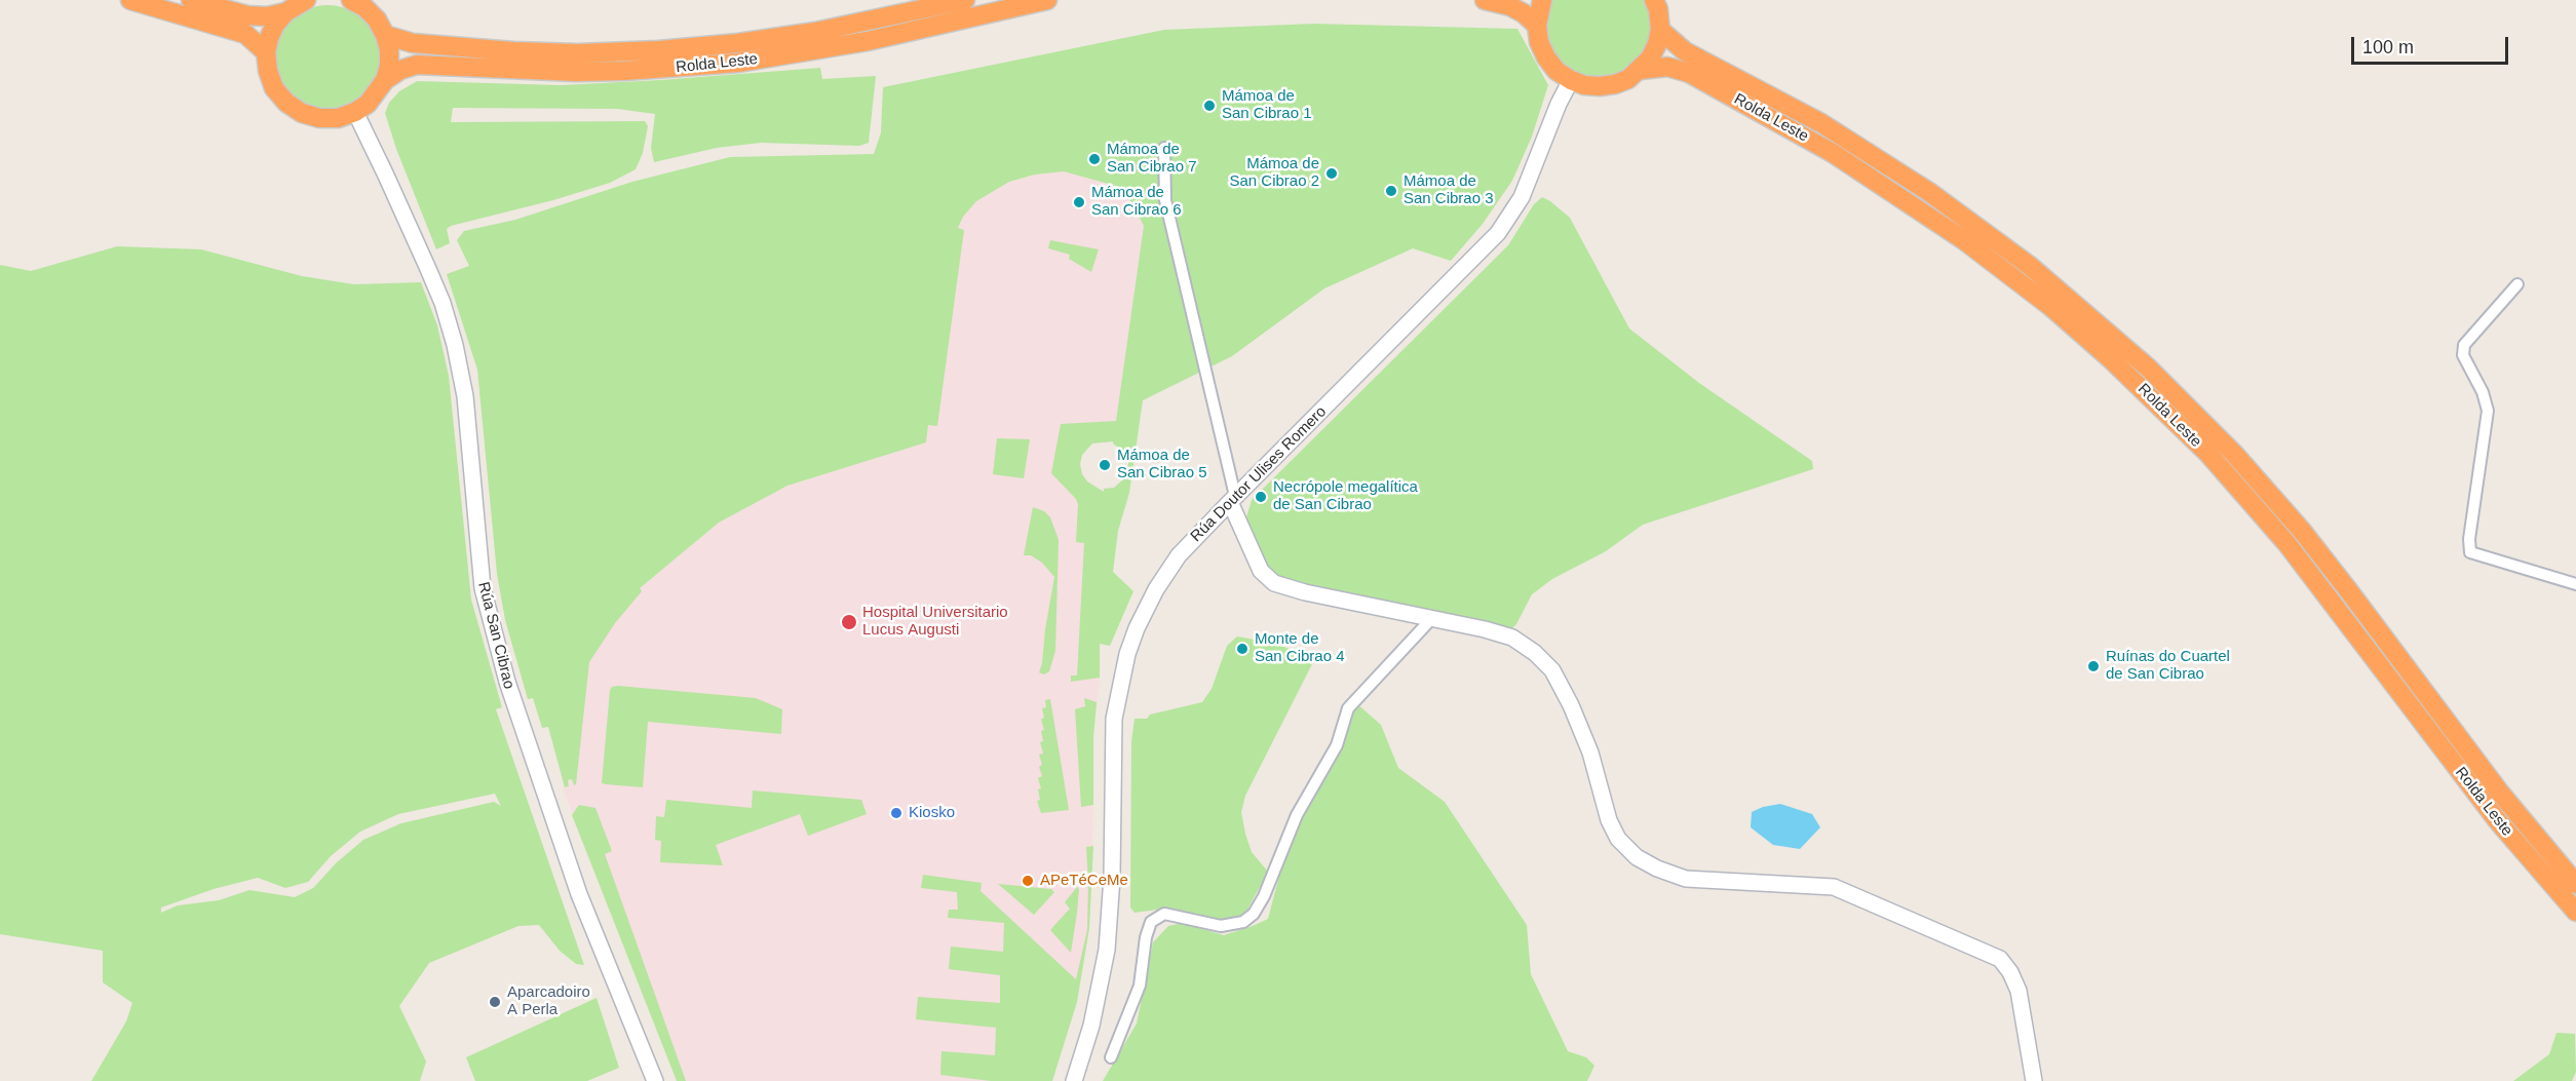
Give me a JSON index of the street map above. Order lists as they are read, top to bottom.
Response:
{
  "streets": {
    "highway": ["Rolda Leste"],
    "street": ["Rúa Doutor Ulises Romero", "Rúa San Cibrao"]
  },
  "crossings": [
    ["Rolda Leste", "Rúa Doutor Ulises Romero"],
    ["Rolda Leste", "Rúa San Cibrao"]
  ],
  "places": [
    "Mámoa de San Cibrao 1",
    "Mámoa de San Cibrao 7",
    "Mámoa de San Cibrao 2",
    "Mámoa de San Cibrao 3",
    "Mámoa de San Cibrao 6",
    "Mámoa de San Cibrao 5",
    "Necrópole megalítica de San Cibrao",
    "Hospital Universitario Lucus Augusti",
    "Monte de San Cibrao 4",
    "Ruínas do Cuartel de San Cibrao",
    "Kiosko",
    "APeTéCeMe",
    "Aparcadoiro A Perla"
  ],
  "scale_bar": "100 m"
}
